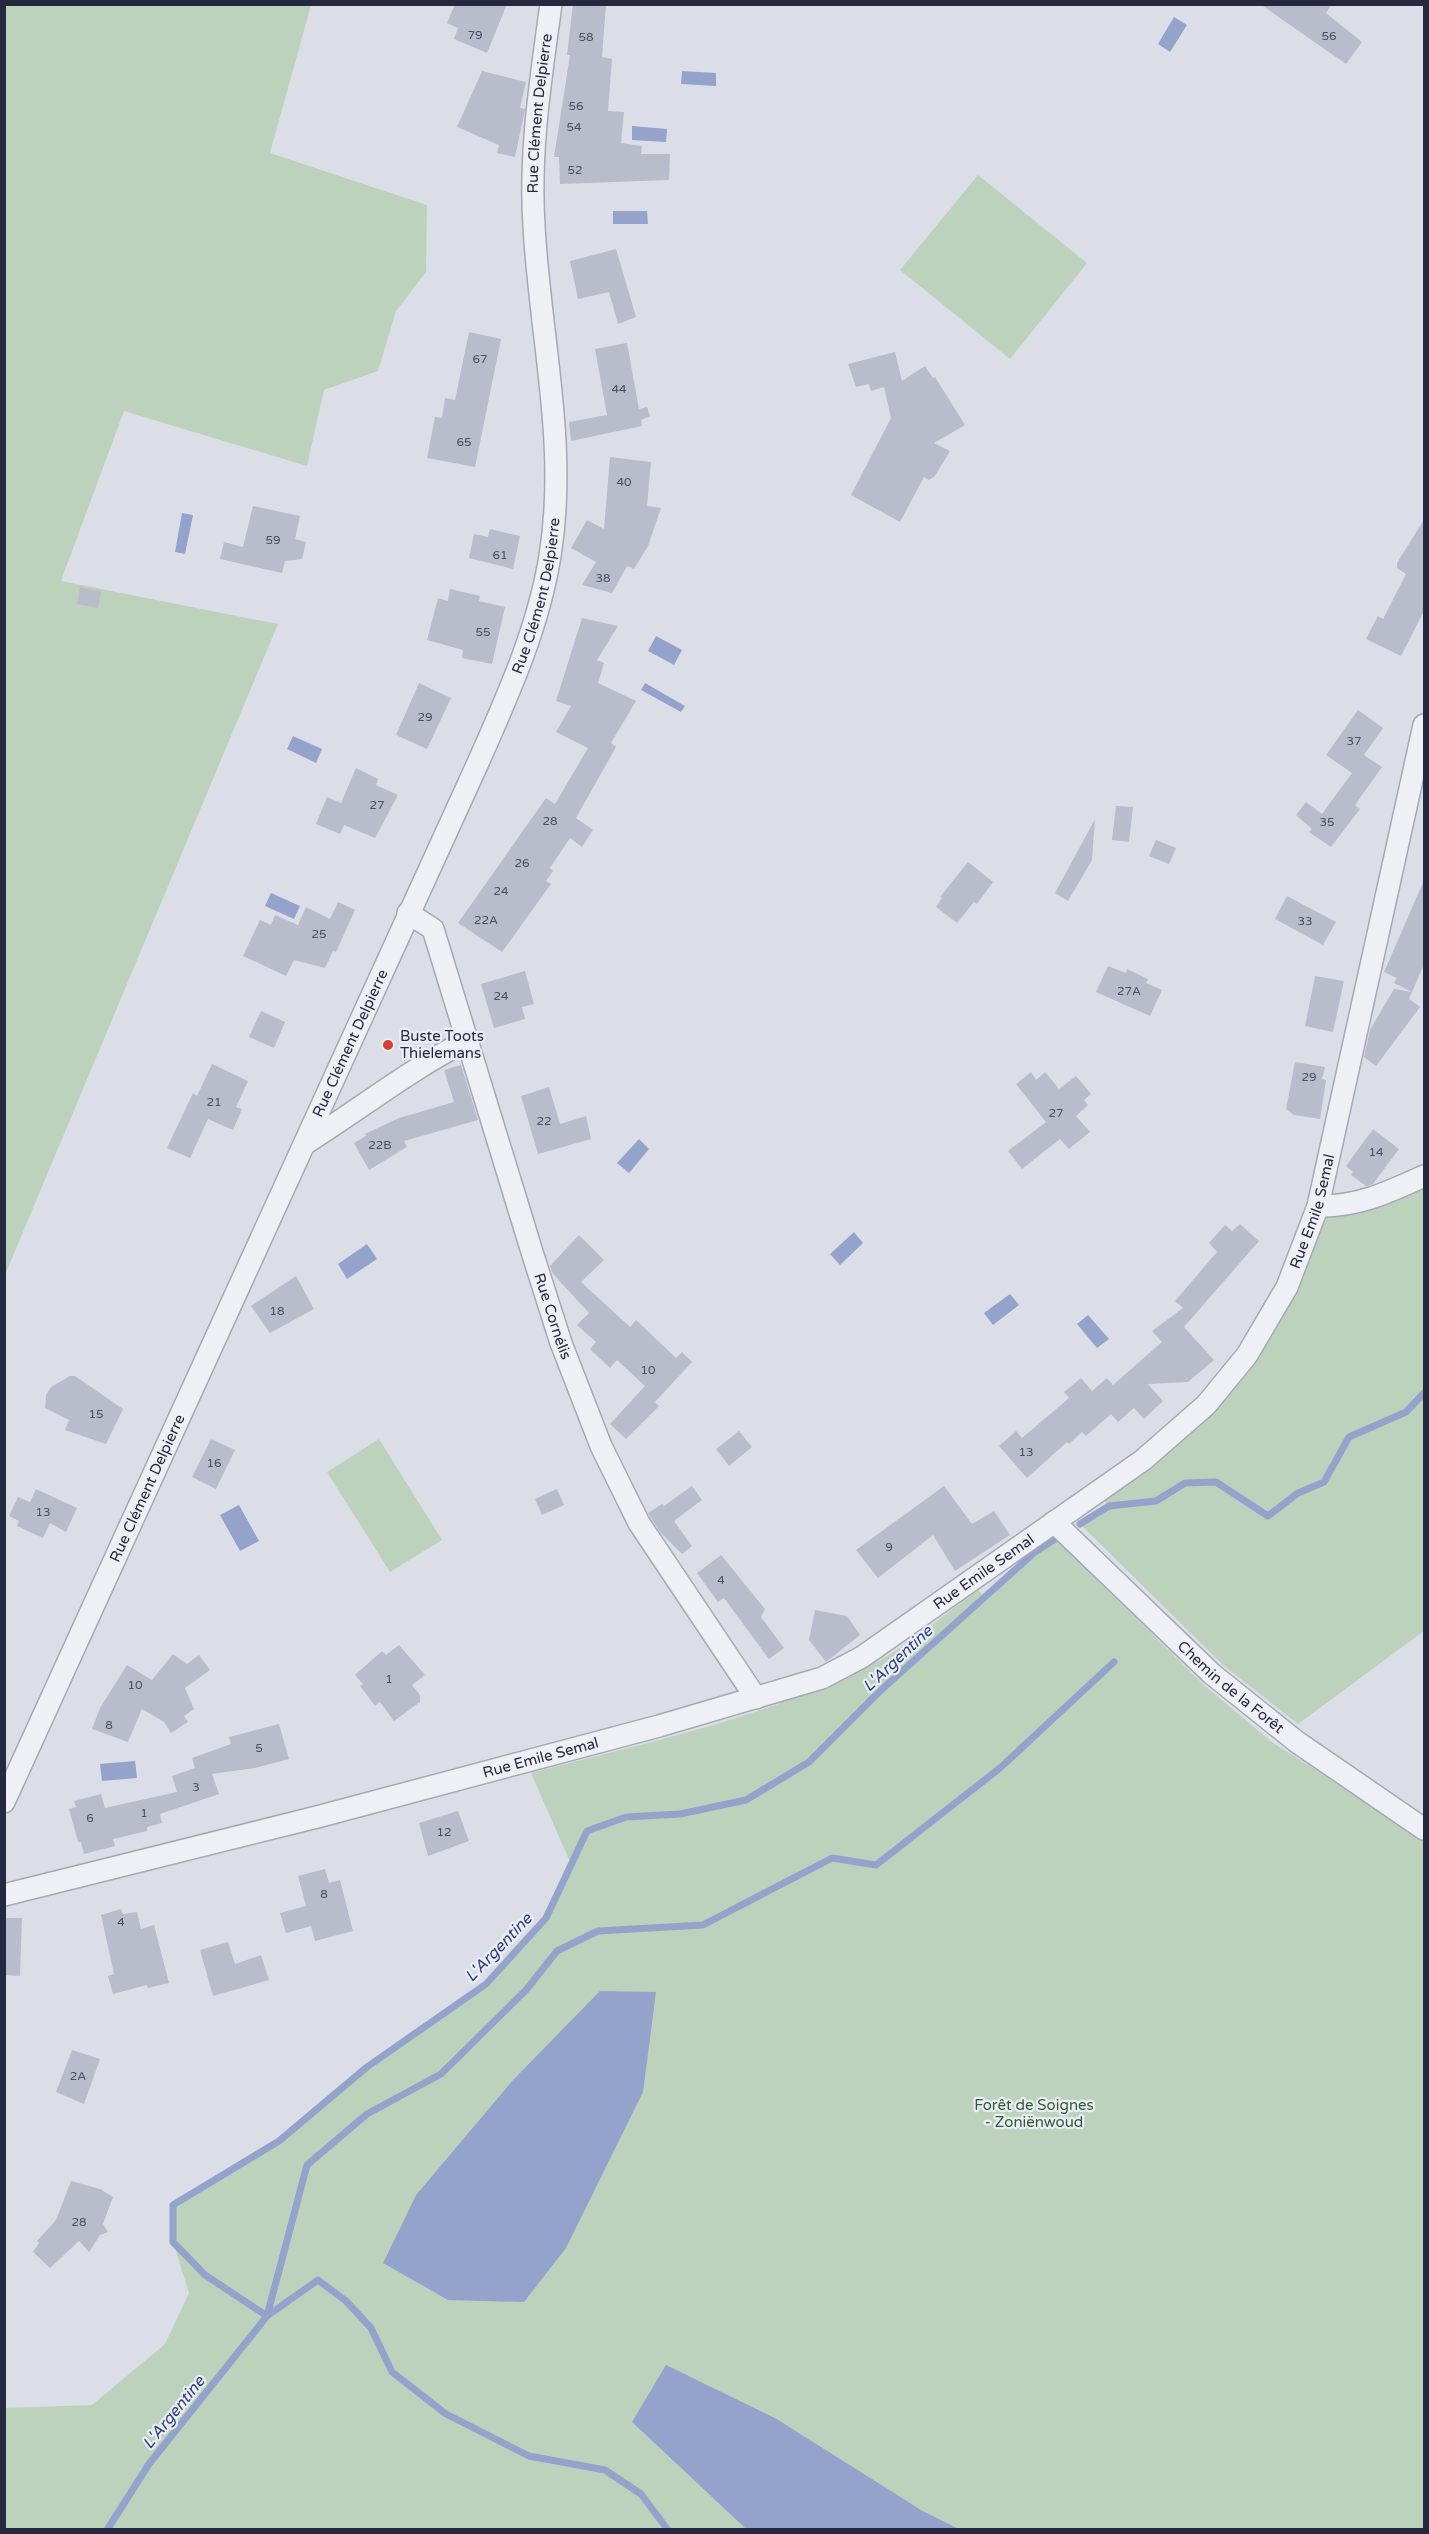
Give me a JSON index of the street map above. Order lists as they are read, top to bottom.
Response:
{
  "streets": {
    "street": [
      "Rue Clément Delpierre",
      "Rue Emile Semal",
      "Rue Cornélis",
      "Chemin de la Forêt"
    ]
  },
  "crossings": [
    ["Rue Clément Delpierre", "Rue Cornélis"],
    ["Rue Emile Semal", "Rue Cornélis"],
    ["Rue Emile Semal", "Chemin de la Forêt"]
  ],
  "water": ["L'Argentine"],
  "parks": ["Forêt de Soignes - Zoniënwoud"],
  "places": ["Buste Toots Thielemans"],
  "house_numbers": [
    "79",
    "56",
    "58",
    "56",
    "54",
    "52",
    "67",
    "44",
    "65",
    "40",
    "59",
    "61",
    "38",
    "55",
    "29",
    "37",
    "27",
    "28",
    "35",
    "26",
    "24",
    "22A",
    "33",
    "25",
    "27A",
    "24",
    "29",
    "21",
    "27",
    "22",
    "22B",
    "14",
    "18",
    "10",
    "15",
    "13",
    "16",
    "13",
    "9",
    "4",
    "1",
    "10",
    "8",
    "5",
    "3",
    "1",
    "6",
    "12",
    "8",
    "4",
    "2A",
    "28"
  ]
}
